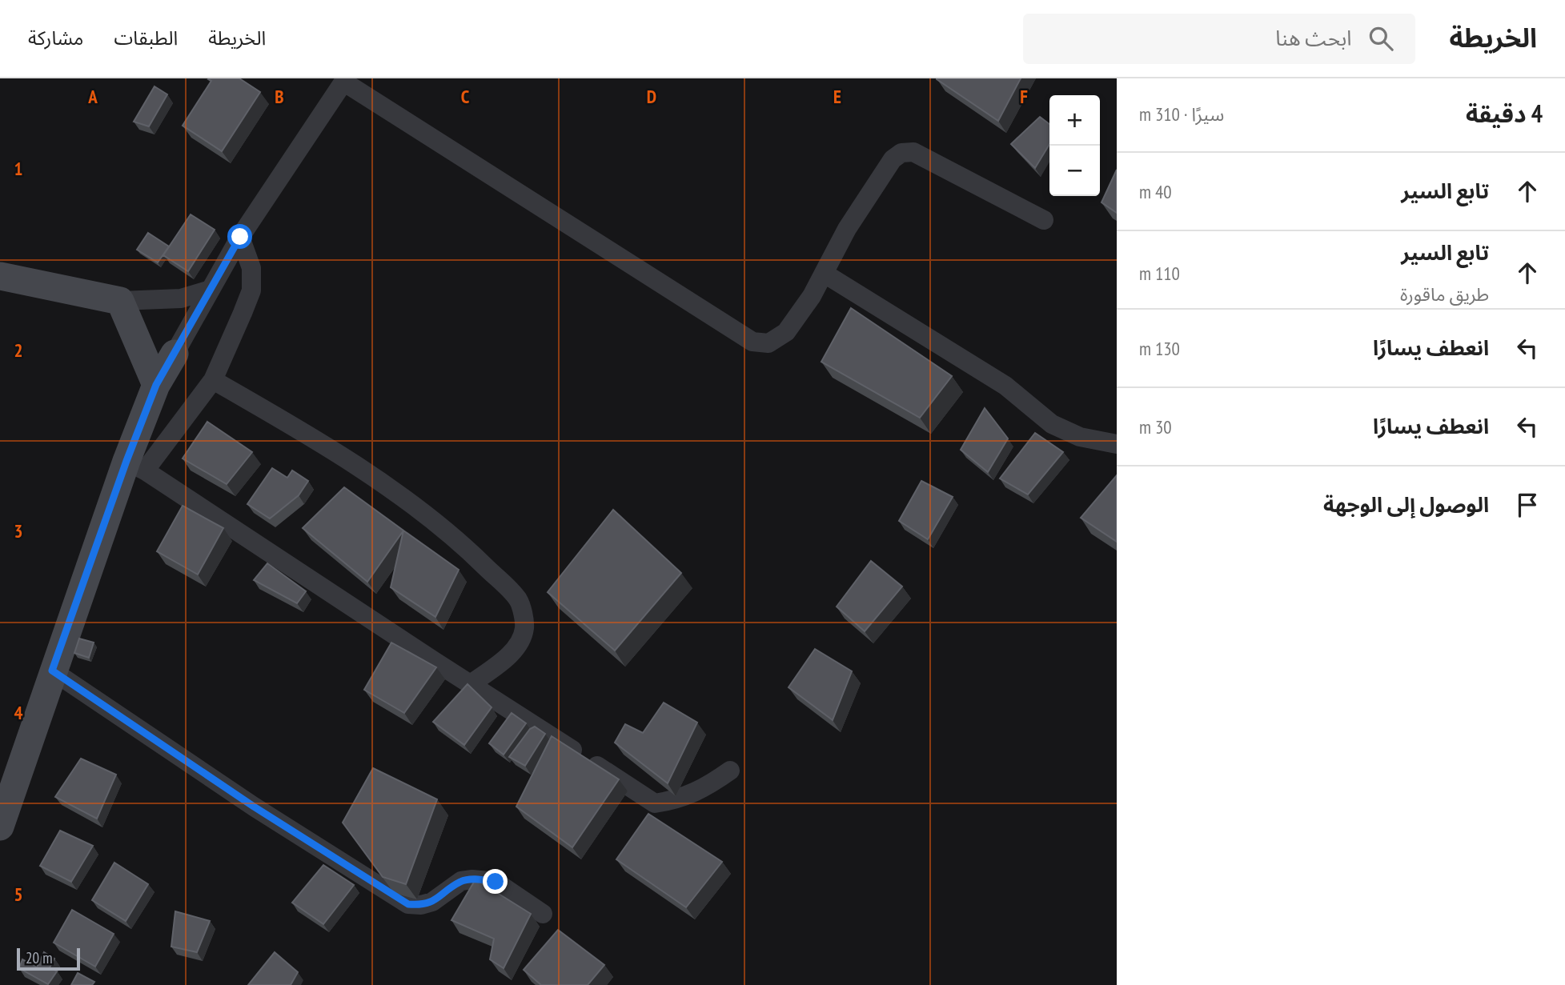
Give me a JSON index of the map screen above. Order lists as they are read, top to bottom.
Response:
{
  "scale_bar": "20 m",
  "page": {
    "header": "الخريطة",
    "search": "ابحث هنا",
    "nav": ["الخريطة", "الطبقات", "مشاركة"],
    "heading": ["4 دقيقة", "سيرًا · 310 m"],
    "map_buttons": ["+", "−"],
    "list": [
      ["تابع السير", "40 m"],
      ["تابع السير", "طريق ماقورة", "110 m"],
      ["انعطف يسارًا", "130 m"],
      ["انعطف يسارًا", "30 m"],
      "الوصول إلى الوجهة"
    ],
    "scale": "20 m"
  },
  "grid": {
    "columns": [
      "A",
      "B",
      "C",
      "D",
      "E",
      "F"
    ],
    "rows": [
      "1",
      "2",
      "3",
      "4",
      "5"
    ]
  }
}
